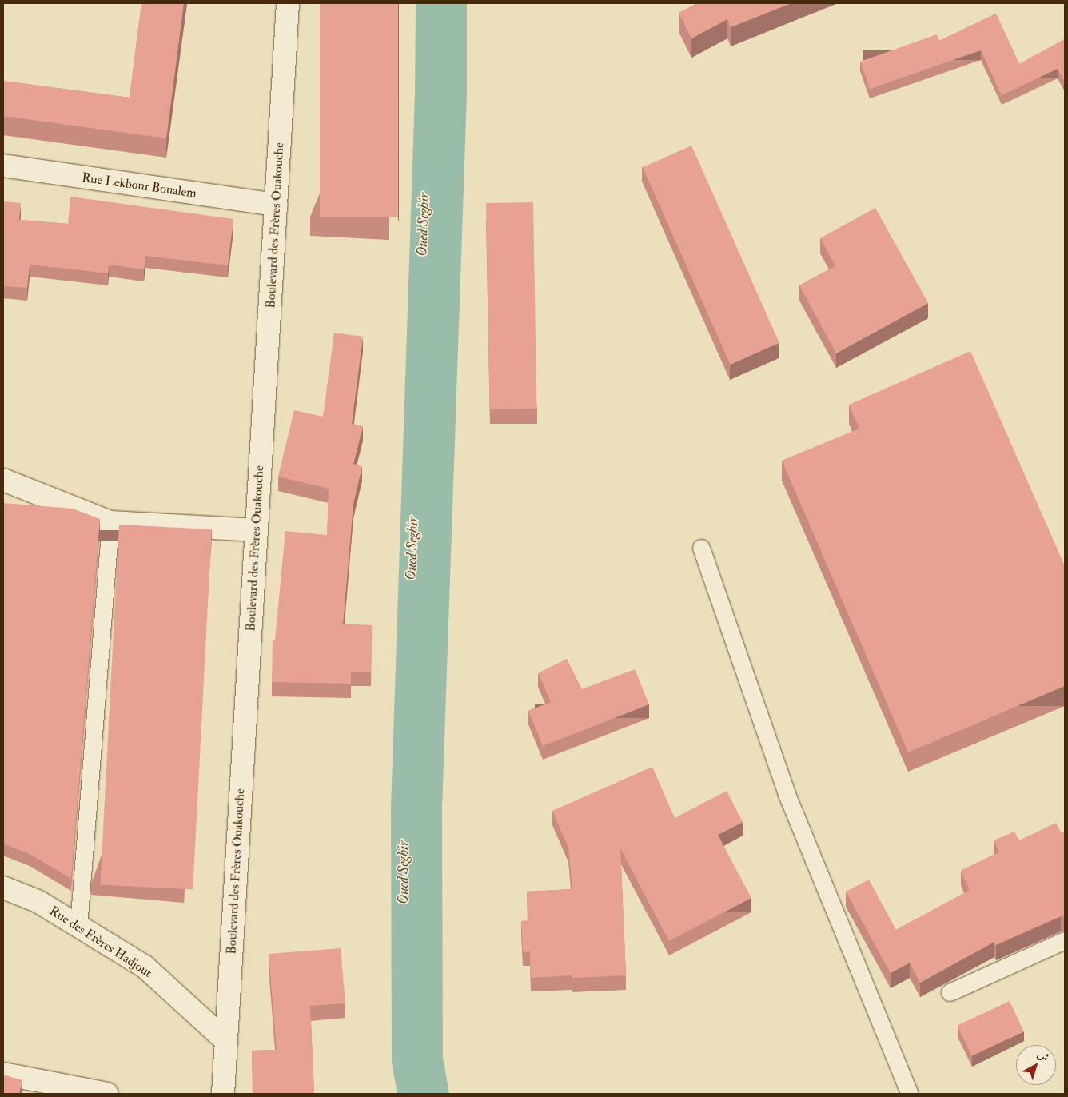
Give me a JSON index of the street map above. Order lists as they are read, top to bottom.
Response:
{
  "streets": {
    "street": ["Rue Lekbour Boualem", "Boulevard des Frères Ouakouche", "Rue des Frères Hadjout"]
  },
  "crossings": [
    ["Rue Lekbour Boualem", "Boulevard des Frères Ouakouche"],
    ["Boulevard des Frères Ouakouche", "Rue des Frères Hadjout"]
  ],
  "water": ["Oued Seghir"],
  "north": "top right"
}
